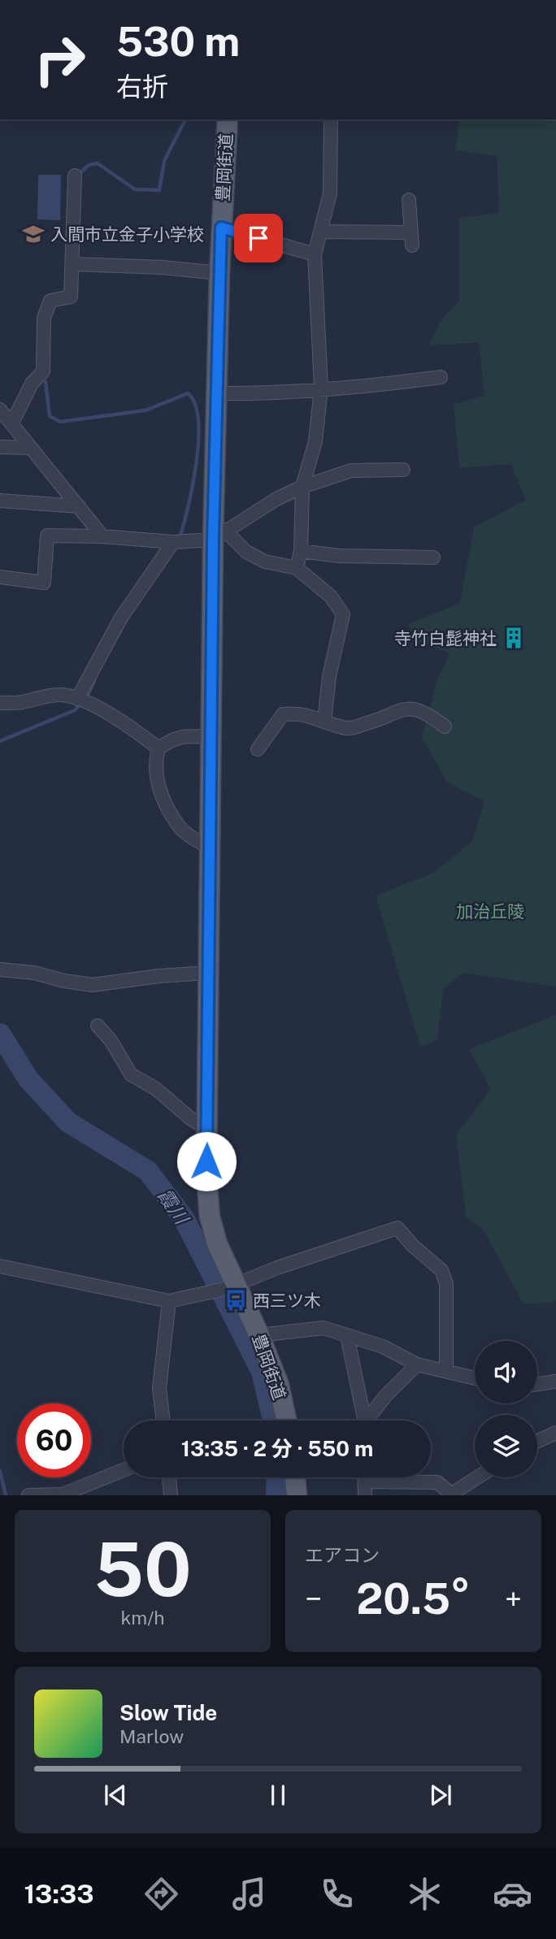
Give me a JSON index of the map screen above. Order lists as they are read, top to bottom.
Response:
{
  "streets": {
    "main road": ["豊岡街道"]
  },
  "water": ["霞川"],
  "parks": ["加治丘陵"],
  "places": {
    "school or university": ["入間市立金子小学校"],
    "building": ["寺竹白髭神社"],
    "bus stop": ["西三ツ木"]
  },
  "page": {
    "turn": ["530 m", "右折"],
    "limit": "60",
    "trip": "13:35 · 2 分 · 550 m",
    "tile": [
      ["50", "km/h"],
      "エアコン"
    ],
    "heat": ["−", "20.5°", "+"],
    "song": ["Slow Tide", "Marlow"],
    "tabs": "13:33"
  }
}
